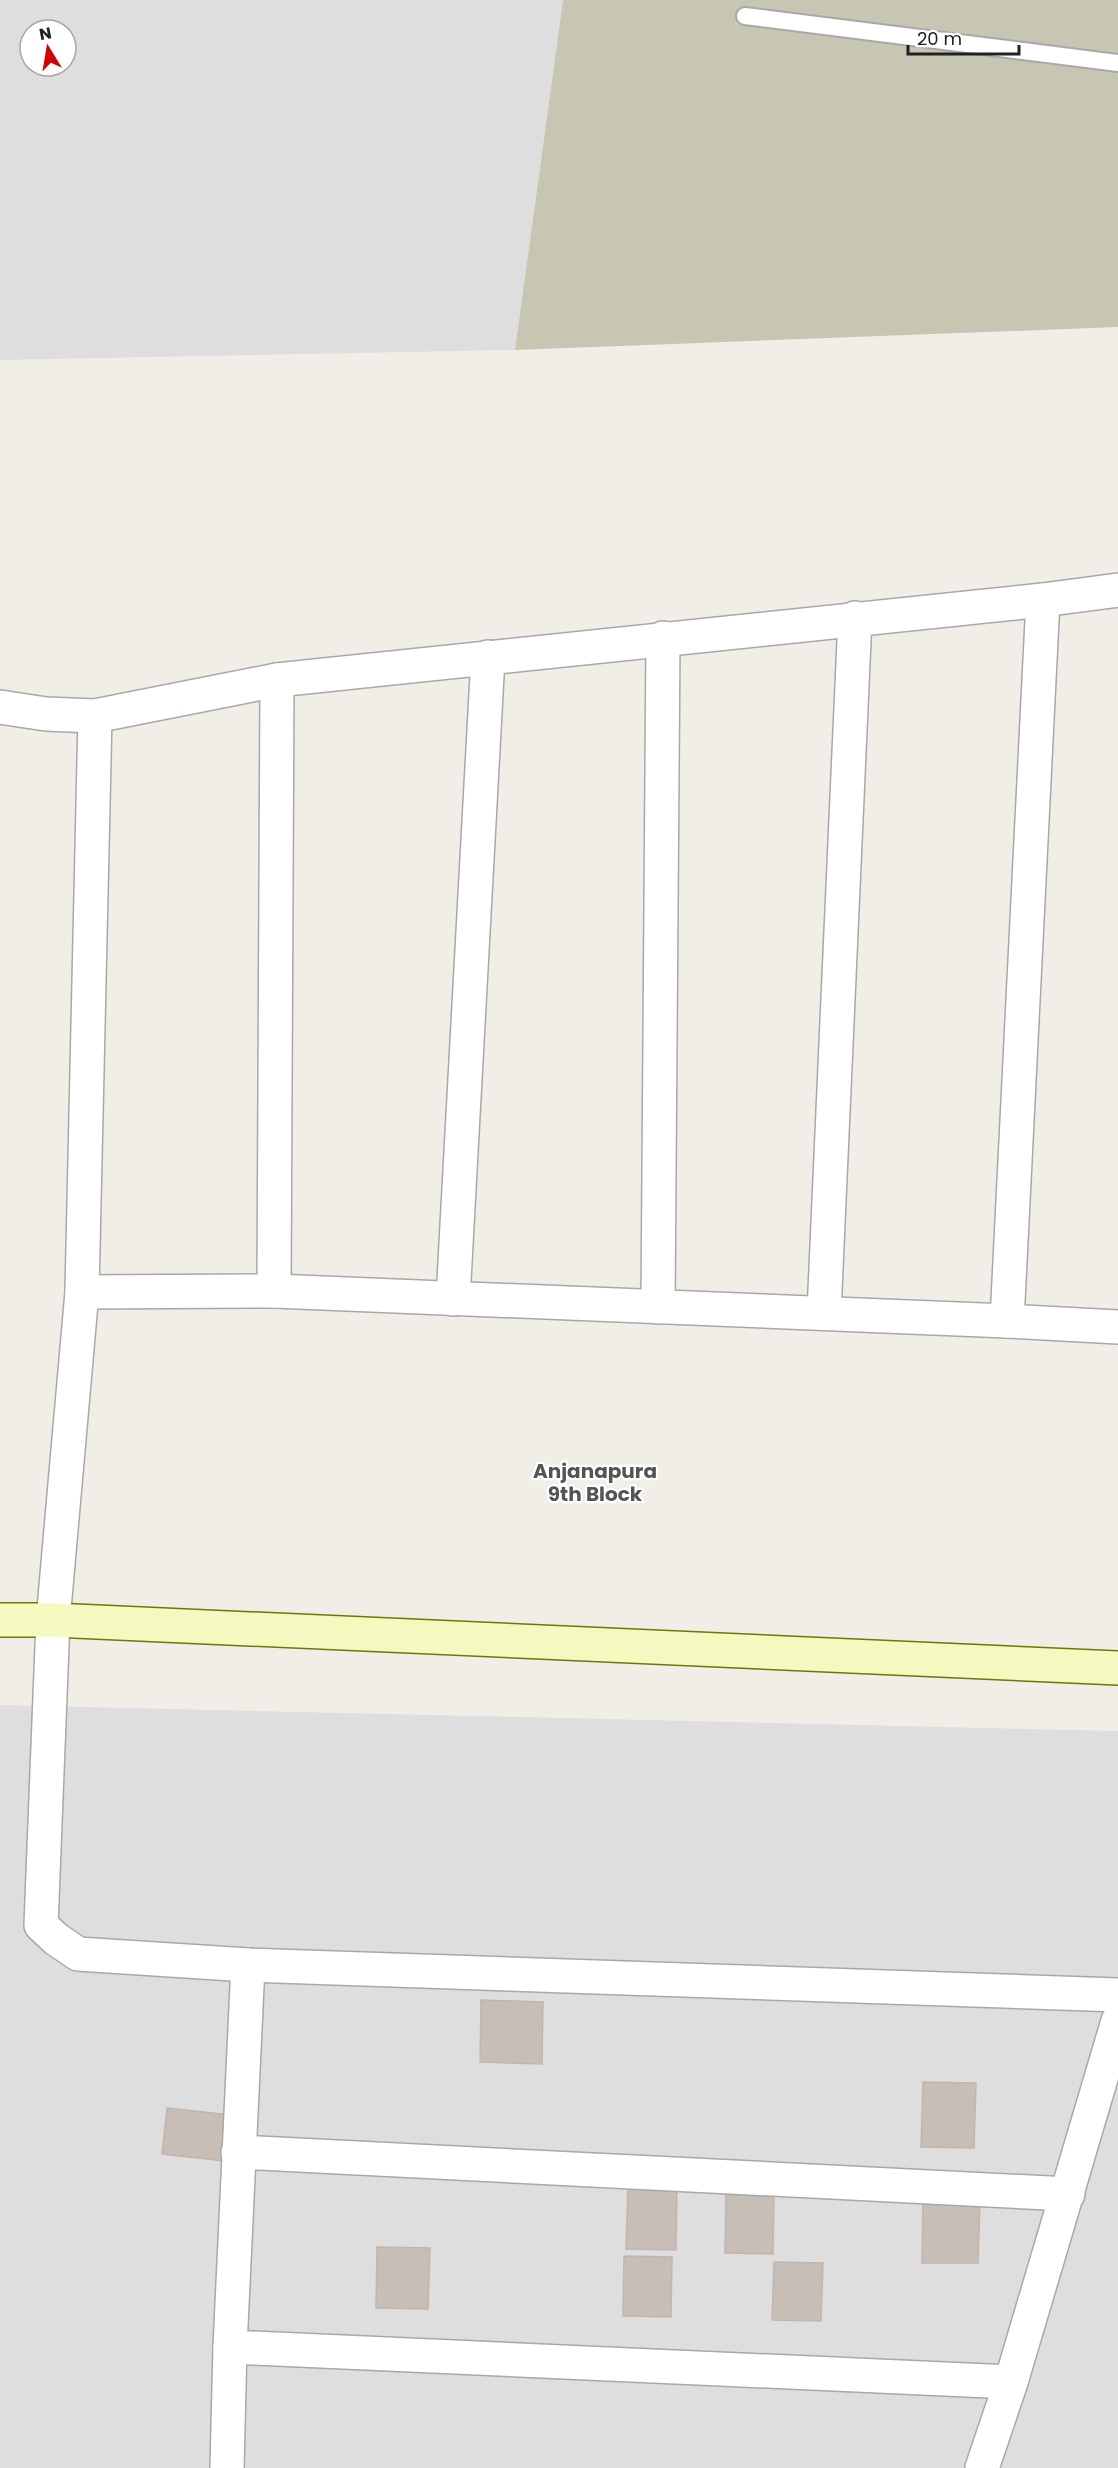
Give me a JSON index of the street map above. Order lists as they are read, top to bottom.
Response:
{
  "districts": ["Anjanapura 9th Block"],
  "scale_bar": "20 m",
  "north": "top"
}
